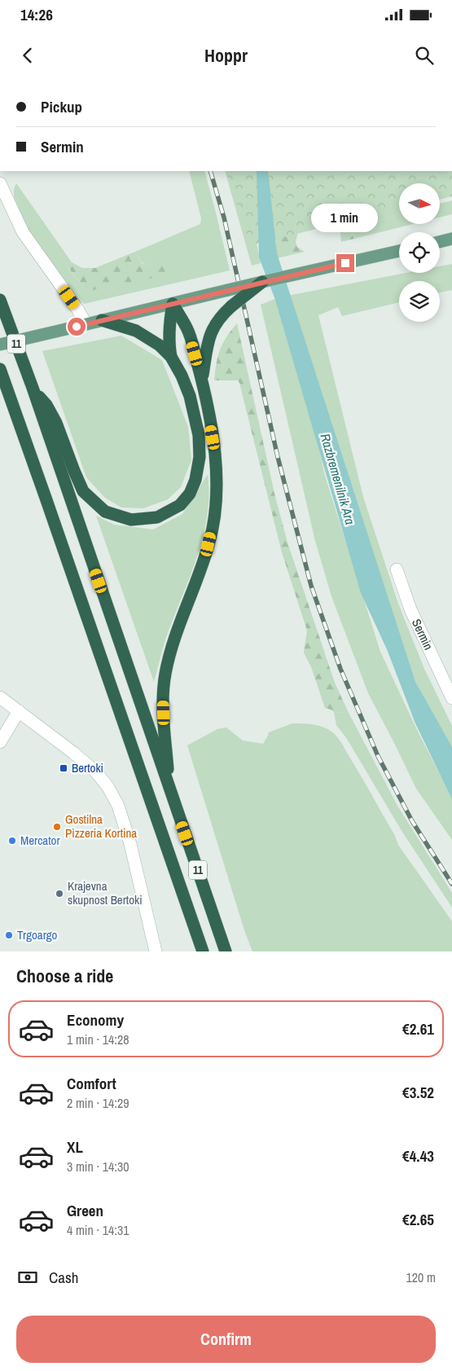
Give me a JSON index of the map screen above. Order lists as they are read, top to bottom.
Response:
{
  "streets": {
    "highway": ["11"],
    "street": ["Sermin"]
  },
  "water": ["Razbremenilnik Ara"],
  "places": {
    "transit": ["Bertoki"],
    "other": [
      "Gostilna Pizzeria Kortina",
      "Mercator",
      "Krajevna skupnost Bertoki",
      "Trgoargo"
    ]
  },
  "north": "right",
  "page": {
    "status": "14:26",
    "header": "Hoppr",
    "banner": ["Pickup", "Sermin"],
    "bubble": "1 min",
    "heading": "Choose a ride",
    "list": [
      {
        "name": "Economy",
        "note": "1 min · 14:28",
        "value": "€2.61"
      },
      {
        "name": "Comfort",
        "note": "2 min · 14:29",
        "value": "€3.52"
      },
      {
        "name": "XL",
        "note": "3 min · 14:30",
        "value": "€4.43"
      },
      {
        "name": "Green",
        "note": "4 min · 14:31",
        "value": "€2.65"
      }
    ],
    "pay": ["Cash", "120 m"],
    "buttons": "Confirm"
  }
}
